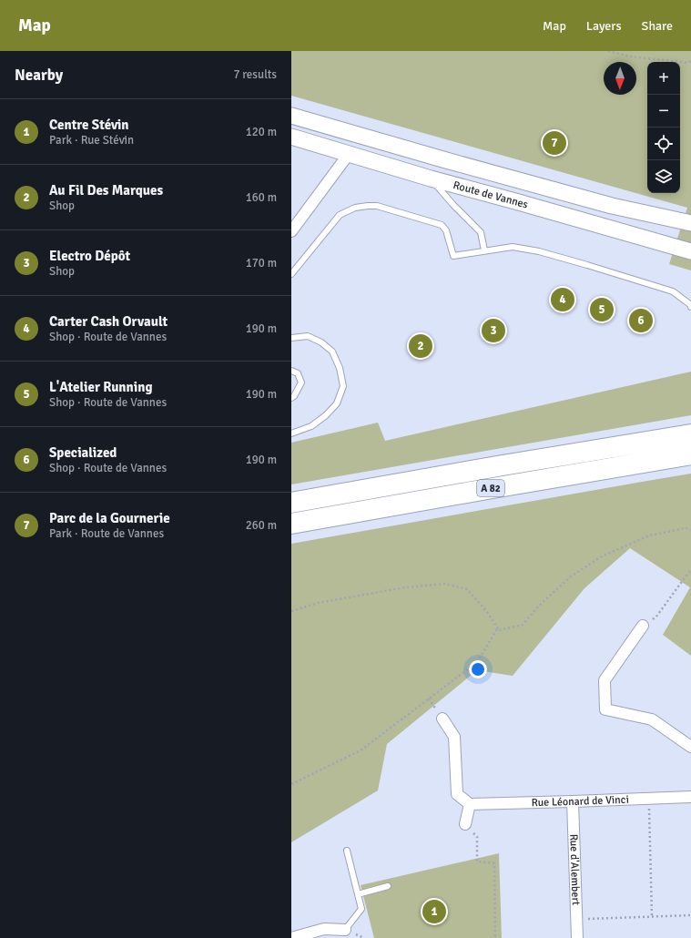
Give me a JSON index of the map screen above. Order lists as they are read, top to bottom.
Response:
{
  "streets": {
    "highway": ["A 82"],
    "main road": ["Route de Vannes"],
    "street": ["Rue Léonard de Vinci", "Rue d'Alembert"]
  },
  "crossings": [
    ["Rue Léonard de Vinci", "Rue d'Alembert"]
  ],
  "north": "bottom",
  "page": {
    "header": "Map",
    "nav": ["Map", "Layers", "Share"],
    "heading": ["Nearby", "7 results"],
    "map_buttons": ["+", "−"],
    "list": [
      {
        "mark": "1",
        "name": "Centre Stévin",
        "note": "Park · Rue Stévin",
        "value": "120 m"
      },
      {
        "mark": "2",
        "name": "Au Fil Des Marques",
        "note": "Shop",
        "value": "160 m"
      },
      {
        "mark": "3",
        "name": "Electro Dépôt",
        "note": "Shop",
        "value": "170 m"
      },
      {
        "mark": "4",
        "name": "Carter Cash Orvault",
        "note": "Shop · Route de Vannes",
        "value": "190 m"
      },
      {
        "mark": "5",
        "name": "L'Atelier Running",
        "note": "Shop · Route de Vannes",
        "value": "190 m"
      },
      {
        "mark": "6",
        "name": "Specialized",
        "note": "Shop · Route de Vannes",
        "value": "190 m"
      },
      {
        "mark": "7",
        "name": "Parc de la Gournerie",
        "note": "Park · Route de Vannes",
        "value": "260 m"
      }
    ],
    "pins": [
      "7",
      "4",
      "5",
      "6",
      "3",
      "2",
      "1"
    ]
  }
}
